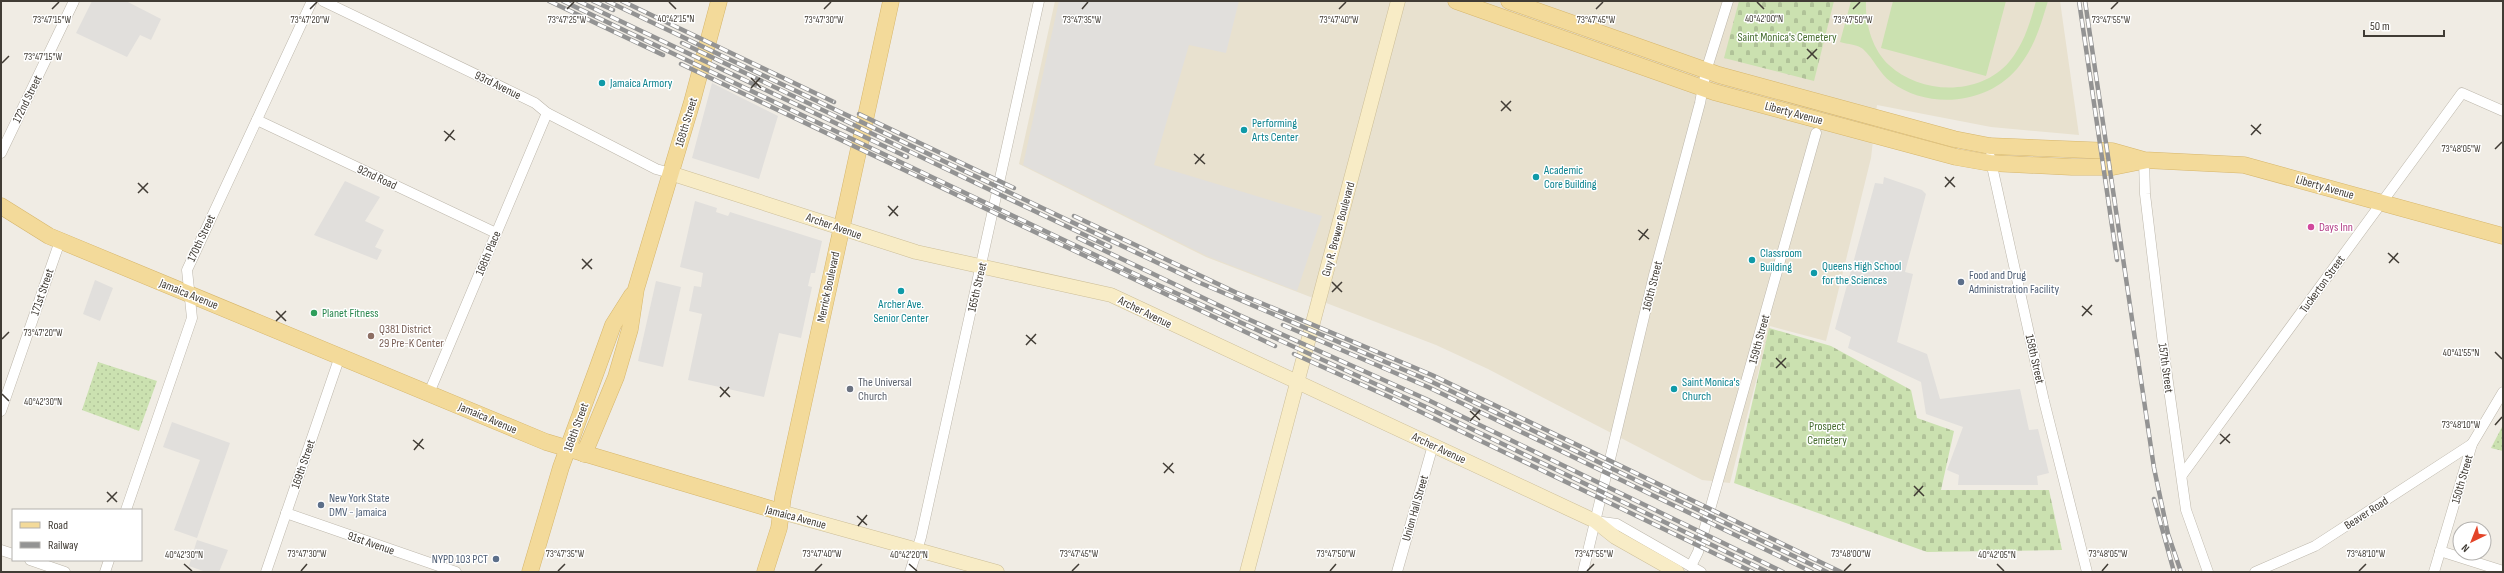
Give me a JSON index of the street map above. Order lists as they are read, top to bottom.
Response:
{
  "streets": {
    "main road": [
      "Liberty Avenue",
      "168th Street",
      "Merrick Boulevard",
      "Jamaica Avenue"
    ],
    "street": [
      "93rd Avenue",
      "172nd Street",
      "92nd Road",
      "Archer Avenue",
      "Guy R. Brewer Boulevard",
      "170th Street",
      "168th Place",
      "Tuckerton Street",
      "160th Street",
      "165th Street",
      "171st Street",
      "159th Street",
      "158th Street",
      "157th Street",
      "169th Street",
      "150th Street",
      "Union Hall Street",
      "Beaver Road",
      "91st Avenue"
    ]
  },
  "crossings": [
    ["93rd Avenue", "168th Street"],
    ["93rd Avenue", "Archer Avenue"],
    ["93rd Avenue", "168th Place"],
    ["Liberty Avenue", "Tuckerton Street"],
    ["Liberty Avenue", "160th Street"],
    ["Liberty Avenue", "158th Street"],
    ["Liberty Avenue", "157th Street"],
    ["168th Street", "Archer Avenue"],
    ["168th Street", "Jamaica Avenue"],
    ["92nd Road", "170th Street"],
    ["92nd Road", "168th Place"],
    ["Archer Avenue", "Guy R. Brewer Boulevard"],
    ["Archer Avenue", "160th Street"],
    ["Archer Avenue", "Merrick Boulevard"],
    ["Archer Avenue", "165th Street"],
    ["Archer Avenue", "159th Street"],
    ["Archer Avenue", "Union Hall Street"],
    ["170th Street", "Jamaica Avenue"],
    ["168th Place", "Jamaica Avenue"],
    ["Tuckerton Street", "157th Street"],
    ["Merrick Boulevard", "Jamaica Avenue"],
    ["165th Street", "Jamaica Avenue"],
    ["171st Street", "Jamaica Avenue"],
    ["Jamaica Avenue", "169th Street"],
    ["169th Street", "91st Avenue"],
    ["150th Street", "Beaver Road"]
  ],
  "parks": ["Saint Monica's Cemetery", "Prospect Cemetery"],
  "places": [
    "Jamaica Armory",
    "Performing Arts Center",
    "Academic Core Building",
    "Days Inn",
    "Classroom Building",
    "Queens High School for the Sciences",
    "Food and Drug Administration Facility",
    "Archer Ave. Senior Center",
    "Planet Fitness",
    "Q381 District 29 Pre-K Center",
    "The Universal Church",
    "Saint Monica's Church",
    "New York State DMV - Jamaica",
    "NYPD 103 PCT"
  ],
  "legend": ["Road", "Railway"],
  "scale_bar": "50 m",
  "north": "bottom left",
  "coordinates": [
    "40°42'15\"N",
    "40°42'00\"N",
    "73°47'15\"W",
    "73°47'20\"W",
    "73°47'25\"W",
    "73°47'30\"W",
    "73°47'35\"W",
    "73°47'40\"W",
    "73°47'45\"W",
    "73°47'50\"W",
    "73°47'55\"W",
    "73°48'05\"W",
    "40°41'55\"N",
    "40°42'30\"N",
    "73°48'10\"W",
    "73°48'00\"W",
    "40°42'20\"N",
    "40°42'05\"N"
  ]
}
